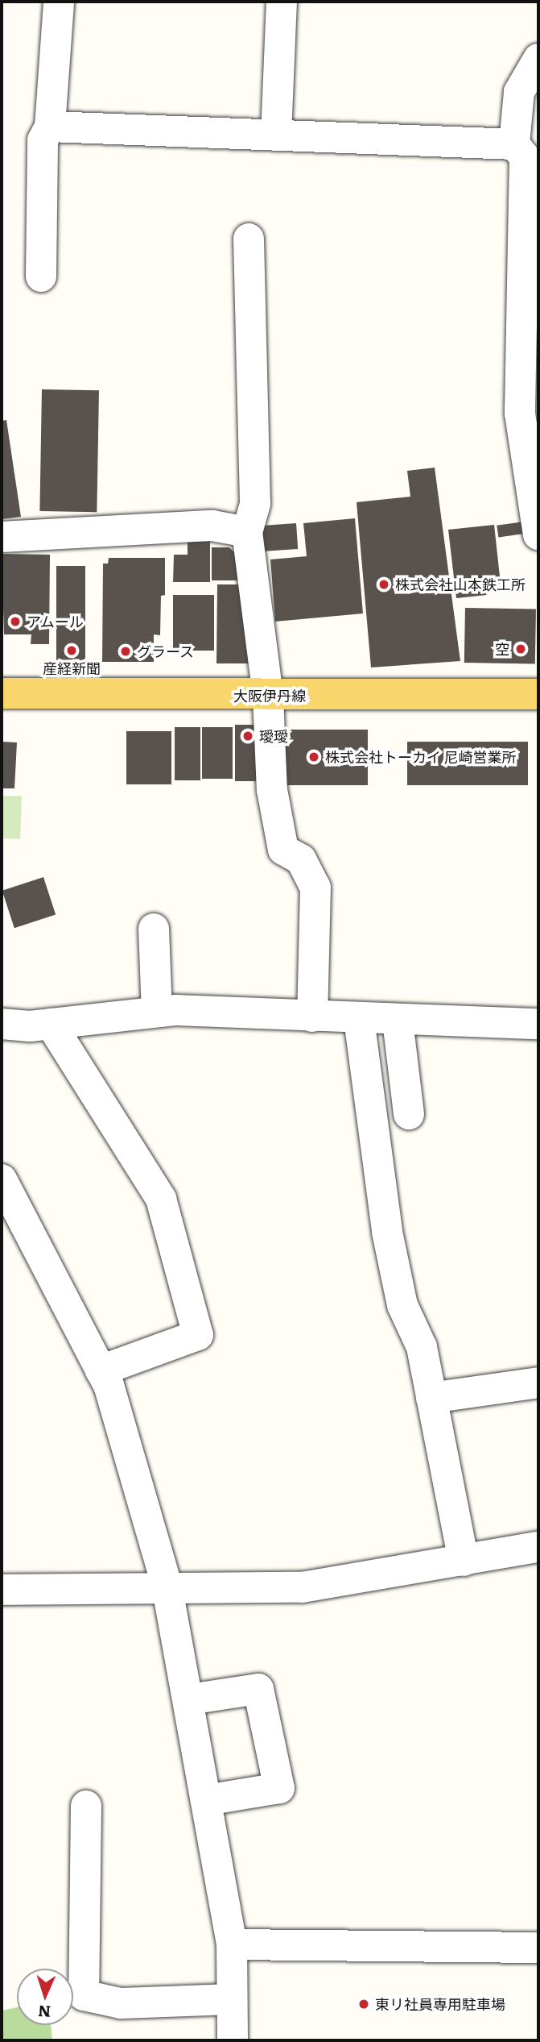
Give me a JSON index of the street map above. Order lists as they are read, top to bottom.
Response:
{
  "streets": {
    "main road": ["大阪伊丹線"]
  },
  "places": [
    "株式会社山本鉄工所",
    "アムール",
    "空",
    "産経新聞",
    "グラース",
    "璦璦",
    "株式会社トーカイ 尼崎営業所",
    "東リ社員専用駐車場"
  ],
  "north": "bottom"
}
